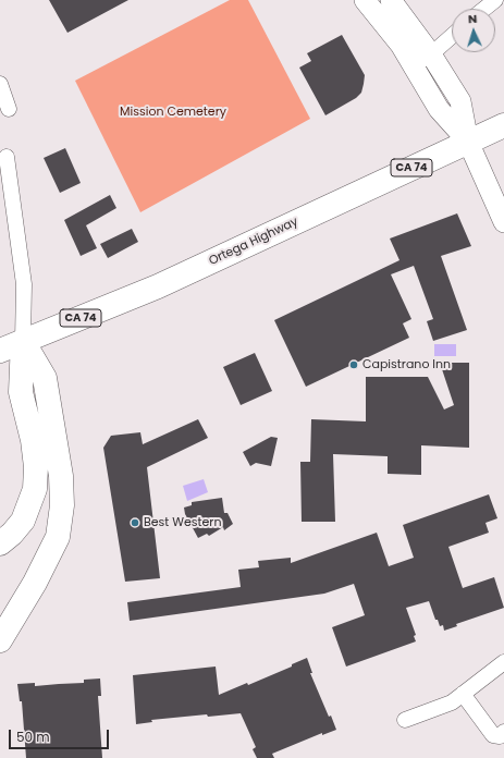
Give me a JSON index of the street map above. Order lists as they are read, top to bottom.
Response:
{
  "streets": {
    "main road": ["CA 74", "Ortega Highway"]
  },
  "parks": ["Mission Cemetery"],
  "places": ["Capistrano Inn", "Best Western"],
  "scale_bar": "50 m",
  "north": "top"
}
